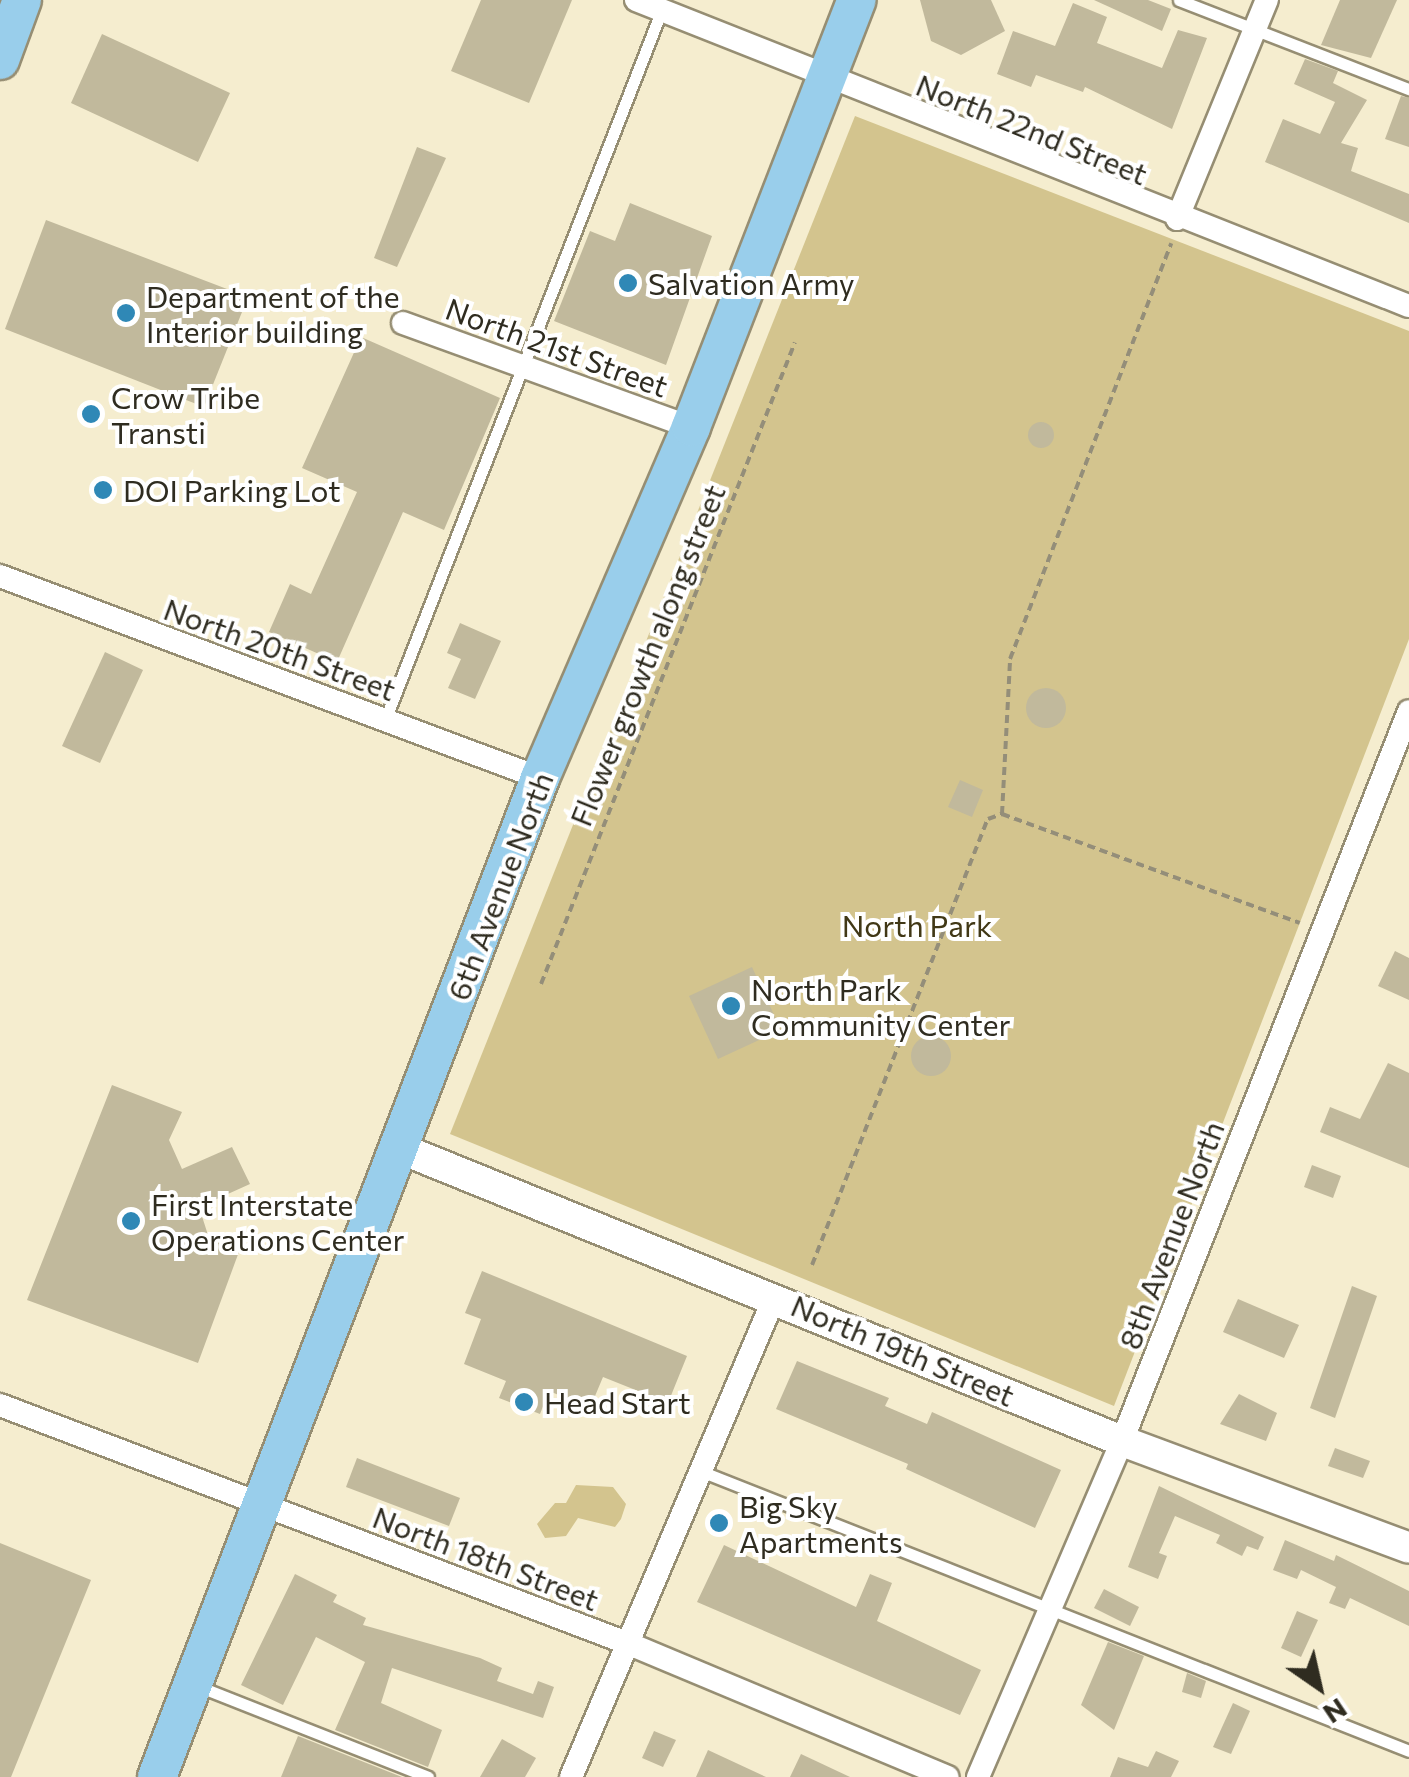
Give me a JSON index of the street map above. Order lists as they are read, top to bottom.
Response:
{
  "streets": {
    "main road": ["6th Avenue North"],
    "street": [
      "North 22nd Street",
      "North 21st Street",
      "North 20th Street",
      "8th Avenue North",
      "North 19th Street",
      "North 18th Street"
    ],
    "path": ["Flower growth along street"]
  },
  "crossings": [
    ["North 22nd Street", "6th Avenue North"],
    ["North 21st Street", "6th Avenue North"],
    ["North 20th Street", "6th Avenue North"],
    ["6th Avenue North", "North 19th Street"],
    ["6th Avenue North", "North 18th Street"],
    ["8th Avenue North", "North 19th Street"]
  ],
  "parks": ["North Park"],
  "places": [
    "Salvation Army",
    "Department of the Interior building",
    "Crow Tribe Transti",
    "DOI Parking Lot",
    "North Park Community Center",
    "First Interstate Operations Center",
    "Head Start",
    "Big Sky Apartments"
  ],
  "north": "bottom right"
}
